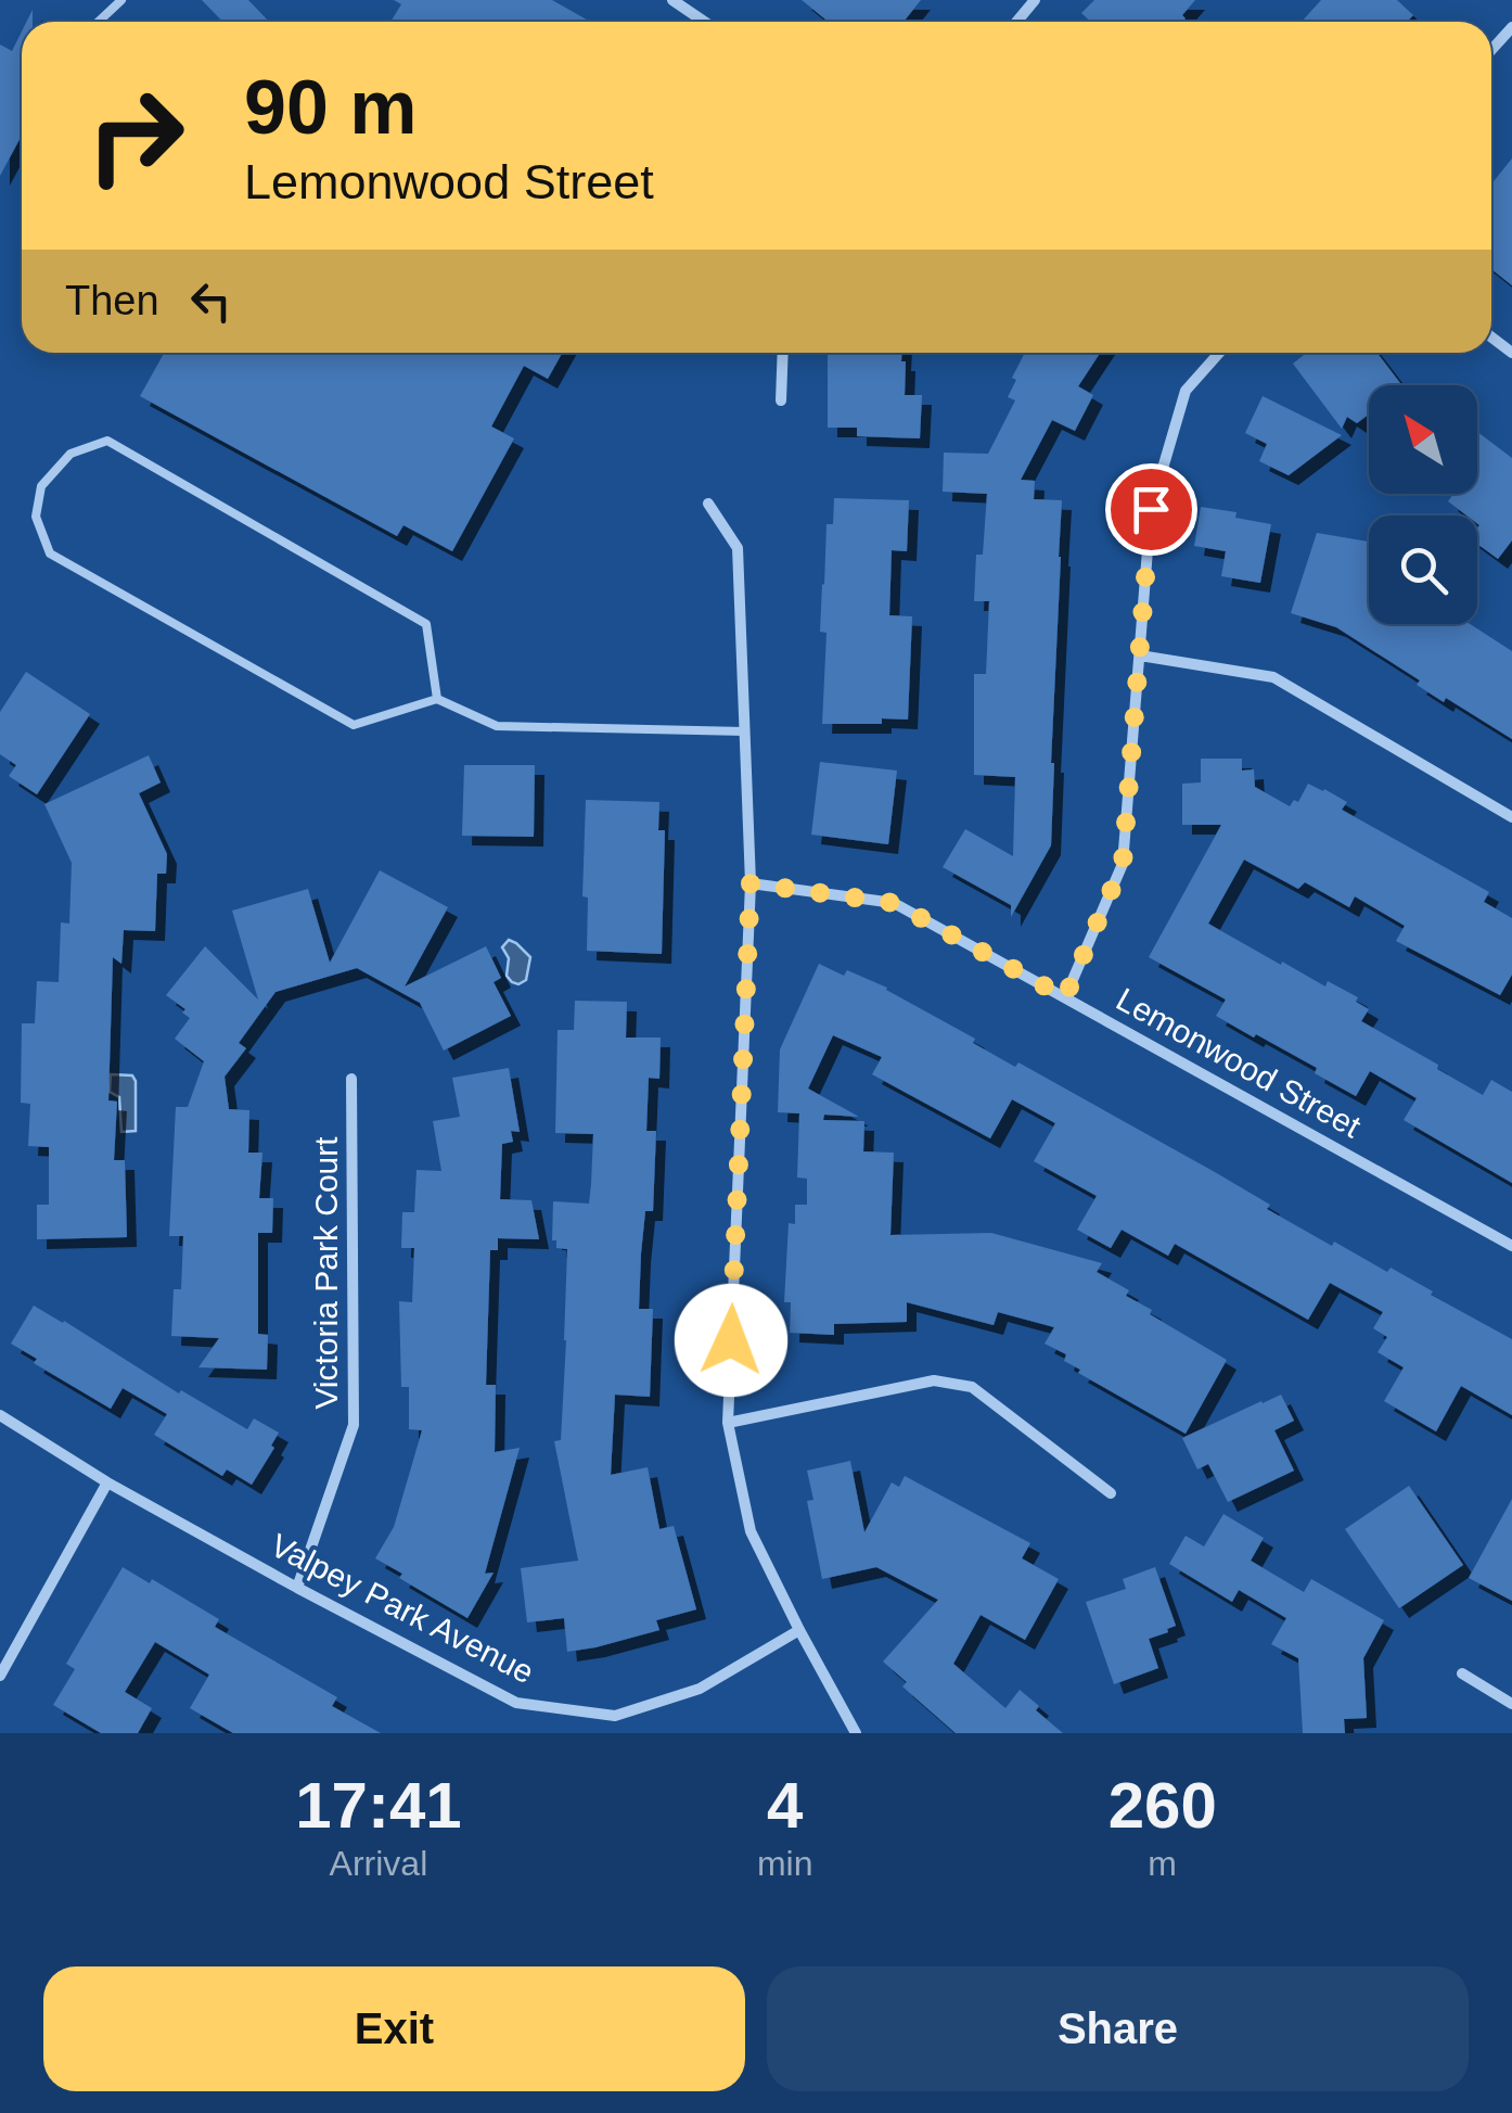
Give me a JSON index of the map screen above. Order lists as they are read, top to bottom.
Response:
{
  "streets": {
    "street": ["Lemonwood Street", "Victoria Park Court", "Valpey Park Avenue"]
  },
  "crossings": [
    ["Victoria Park Court", "Valpey Park Avenue"]
  ],
  "north": "top left",
  "page": {
    "turn": ["90 m", "Lemonwood Street"],
    "then": "Then",
    "eta": [
      "17:41",
      "Arrival",
      "4",
      "min",
      "260",
      "m"
    ],
    "buttons": ["Exit", "Share"]
  }
}
